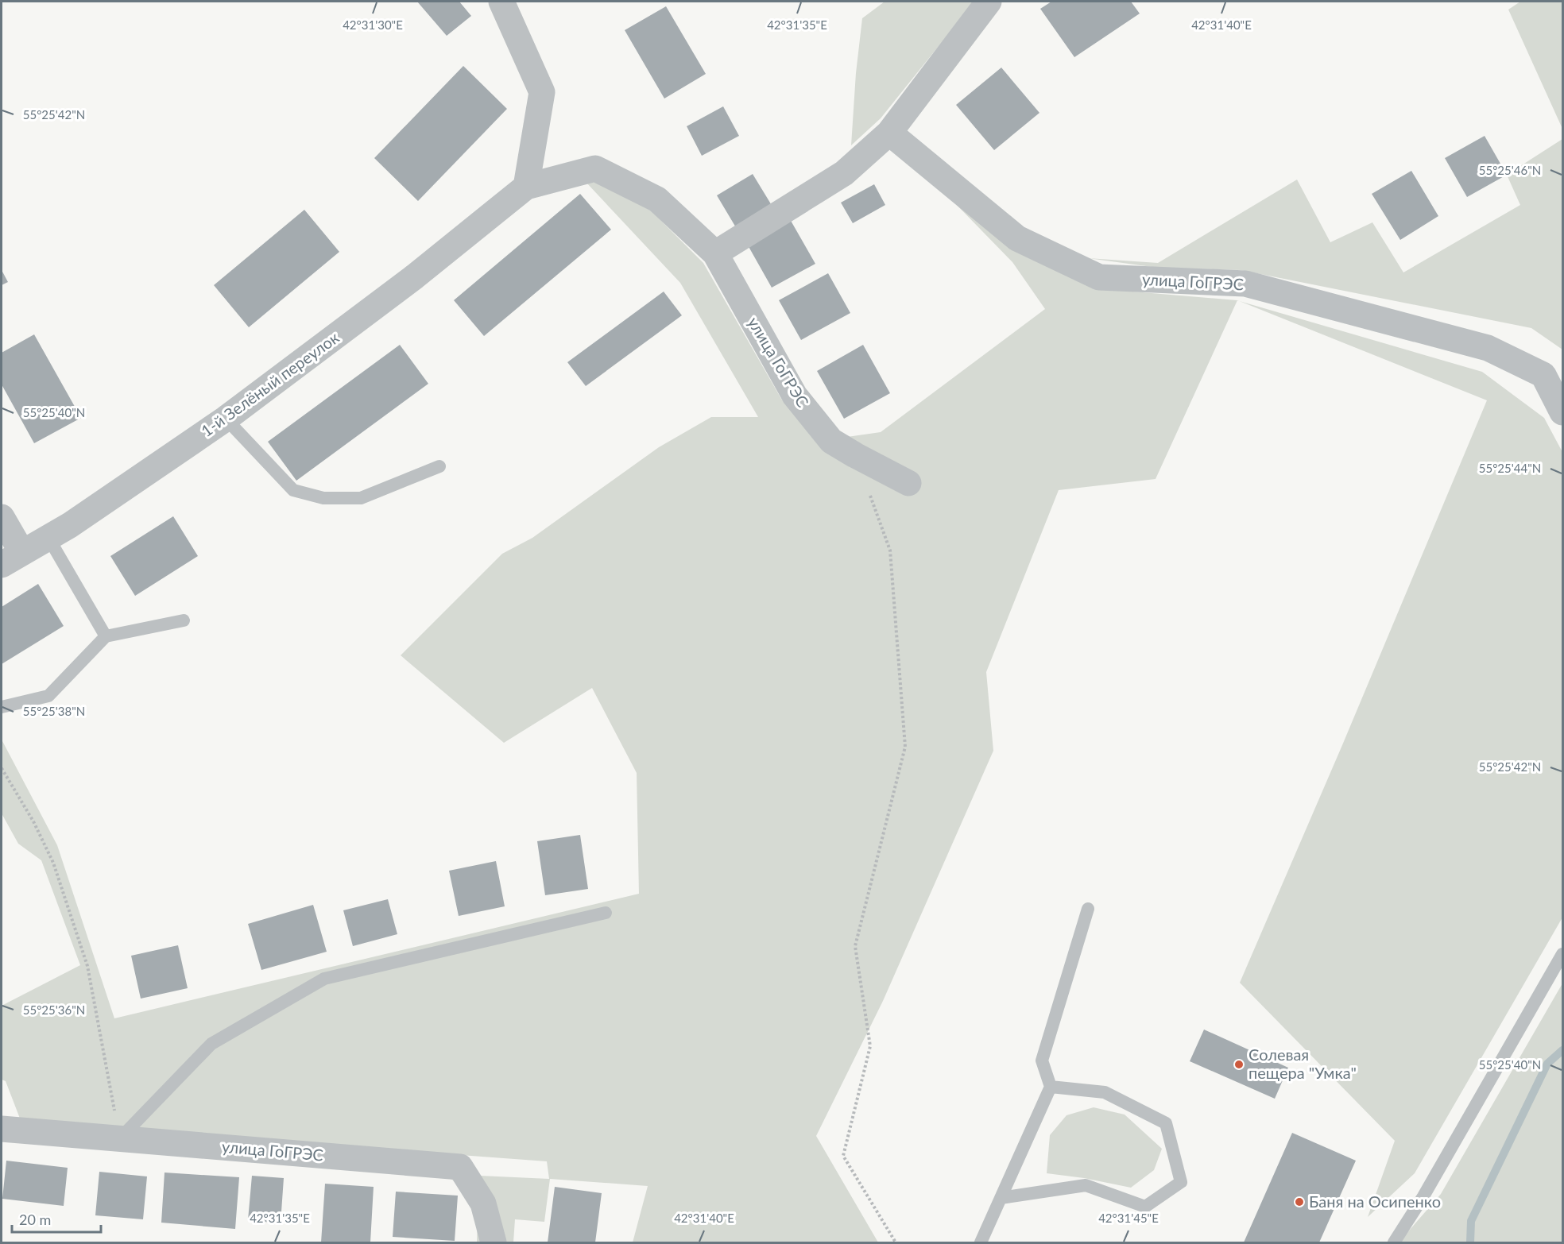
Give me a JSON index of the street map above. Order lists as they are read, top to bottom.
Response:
{
  "streets": {
    "street": ["улица ГоГРЭС", "1-й Зелёный переулок"]
  },
  "crossings": [
    ["улица ГоГРЭС", "1-й Зелёный переулок"]
  ],
  "places": ["Солевая пещера \"Умка\"", "Баня на Осипенко"],
  "scale_bar": "20 m",
  "coordinates": [
    "42°31'30\"E",
    "42°31'35\"E",
    "42°31'40\"E",
    "55°25'42\"N",
    "55°25'46\"N",
    "55°25'40\"N",
    "55°25'44\"N",
    "55°25'38\"N",
    "55°25'36\"N",
    "42°31'45\"E"
  ]
}
